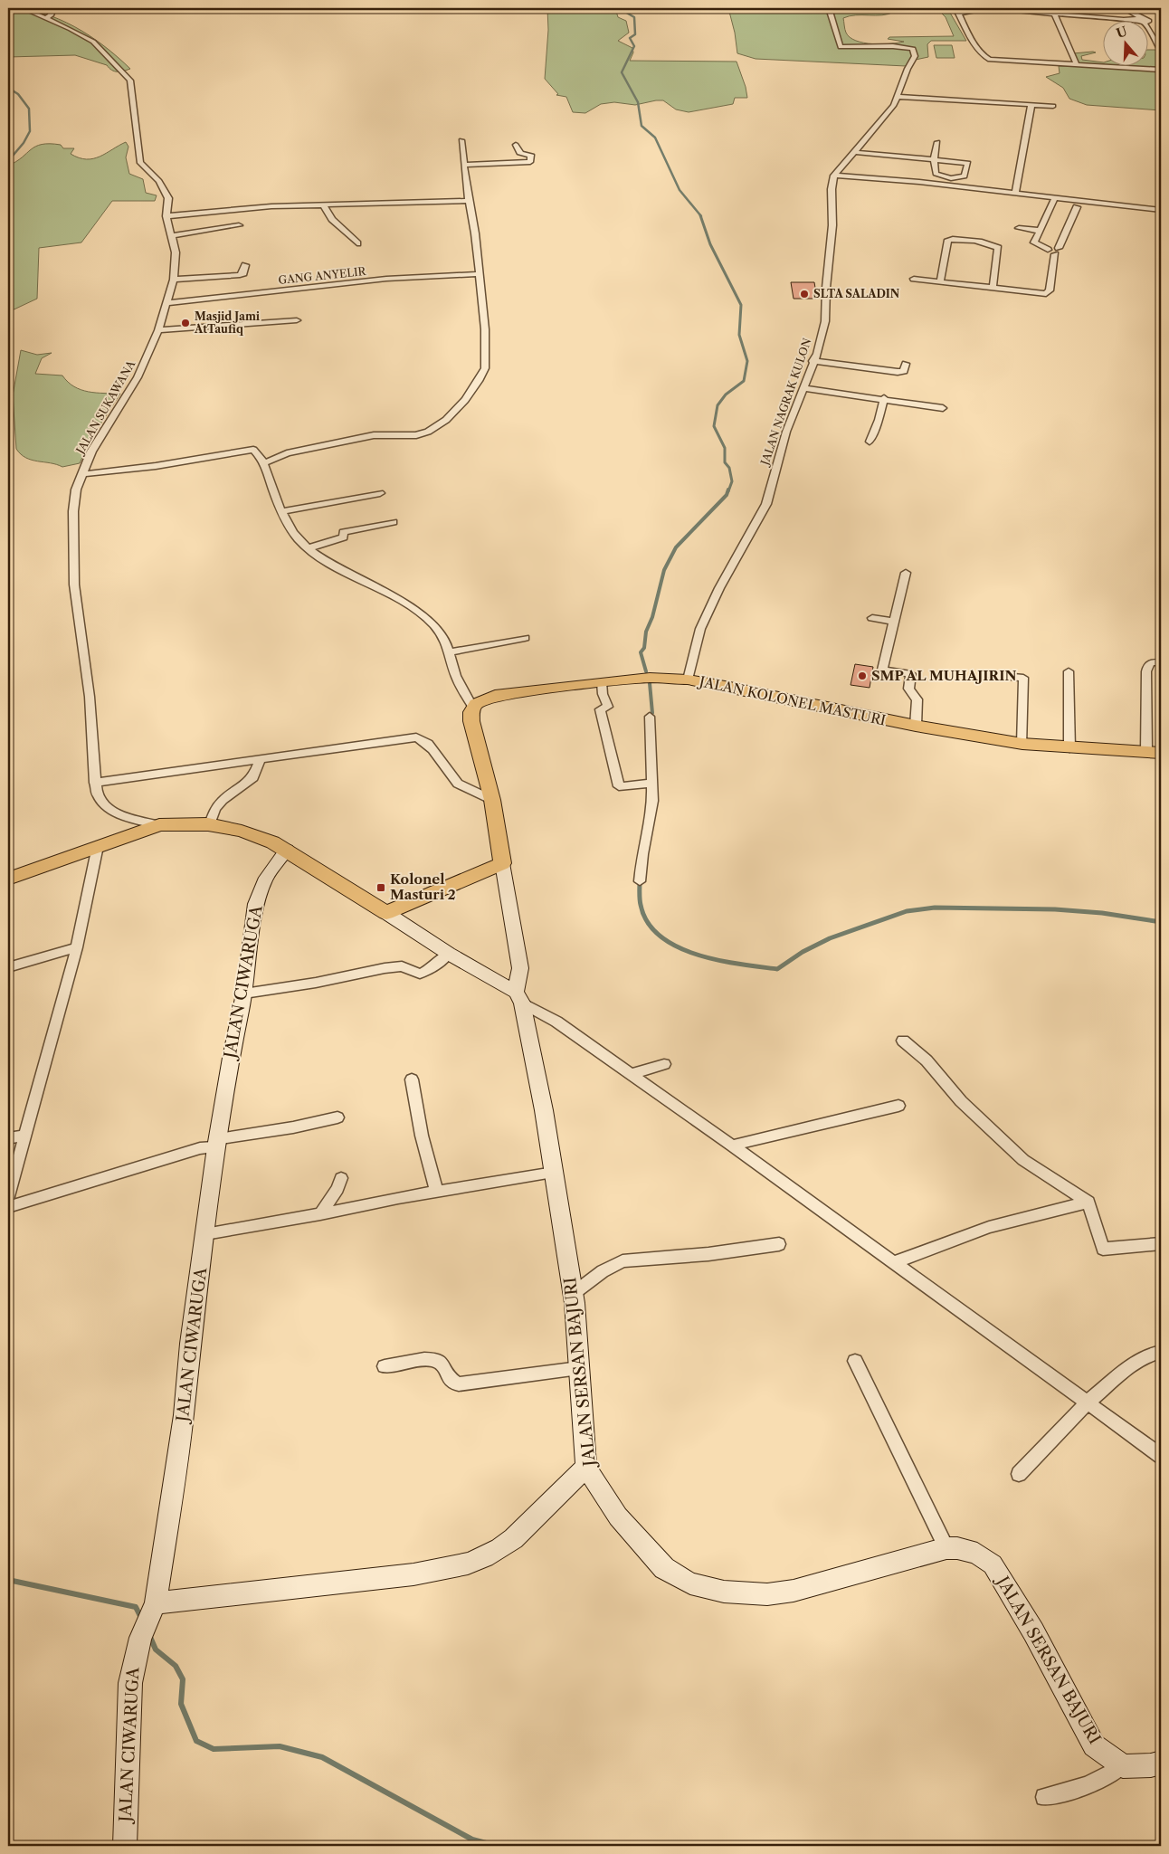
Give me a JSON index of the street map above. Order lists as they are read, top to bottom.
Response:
{
  "streets": {
    "main road": ["JALAN KOLONEL MASTURI", "JALAN CIWARUGA", "JALAN SERSAN BAJURI"],
    "street": ["GANG ANYELIR", "JALAN NAGRAK KULON", "JALAN SUKAWANA"]
  },
  "crossings": [
    ["GANG ANYELIR", "JALAN SUKAWANA"],
    ["JALAN NAGRAK KULON", "JALAN KOLONEL MASTURI"]
  ],
  "places": {
    "other": ["SLTA SALADIN", "Masjid Jami AtTaufiq", "SMP AL MUHAJIRIN"],
    "transit": ["Kolonel Masturi 2"]
  },
  "north": "top"
}
